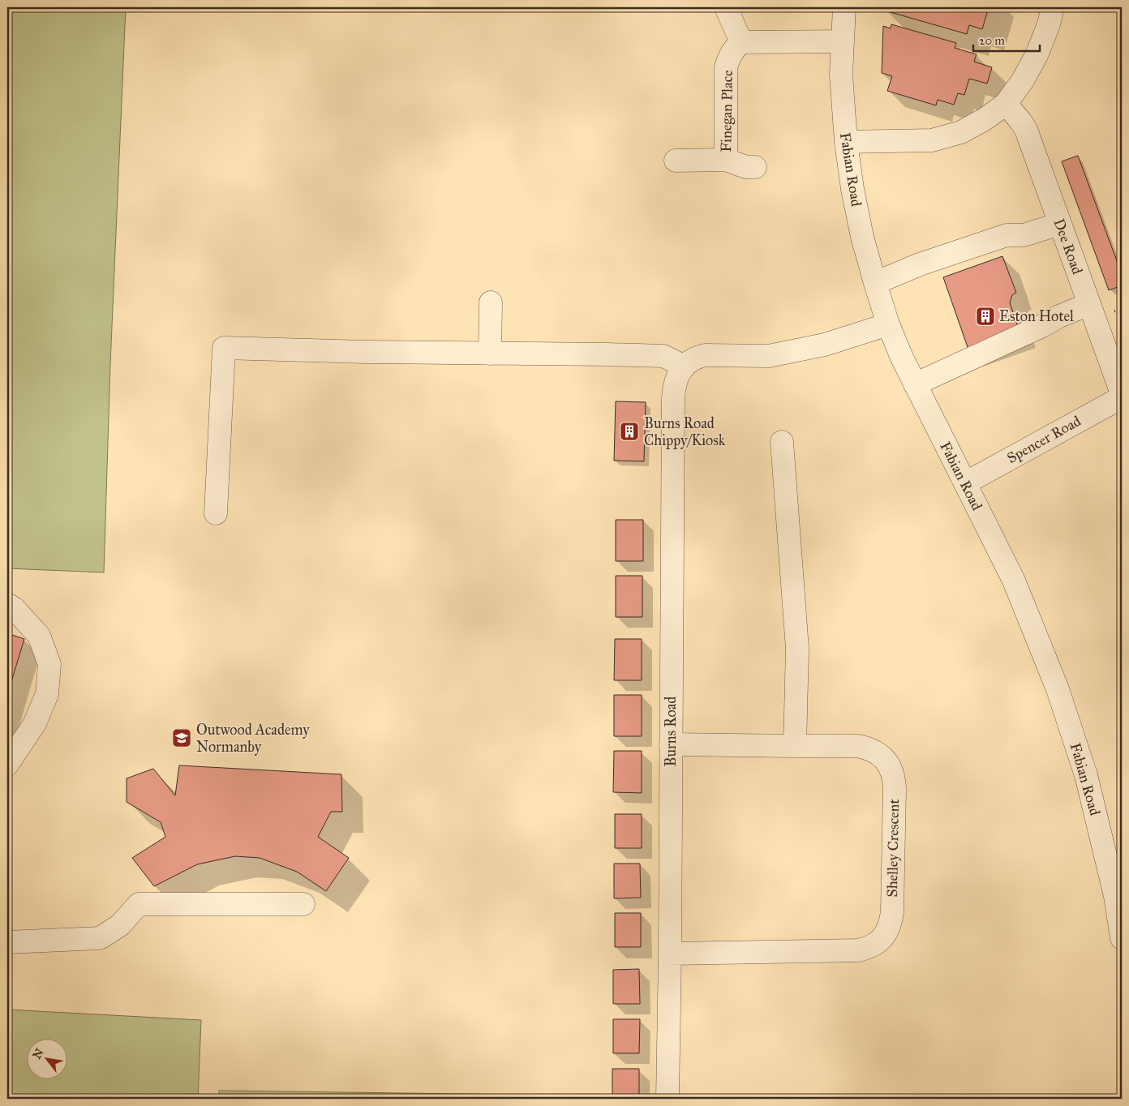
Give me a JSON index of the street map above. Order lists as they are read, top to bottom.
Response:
{
  "streets": {
    "street": [
      "Finegan Place",
      "Fabian Road",
      "Dee Road",
      "Spencer Road",
      "Burns Road",
      "Shelley Crescent"
    ]
  },
  "crossings": [
    ["Fabian Road", "Spencer Road"],
    ["Burns Road", "Shelley Crescent"]
  ],
  "places": {
    "building": ["Eston Hotel", "Burns Road Chippy/Kiosk"],
    "school or university": ["Outwood Academy Normanby"]
  },
  "scale_bar": "20 m",
  "north": "top left"
}
